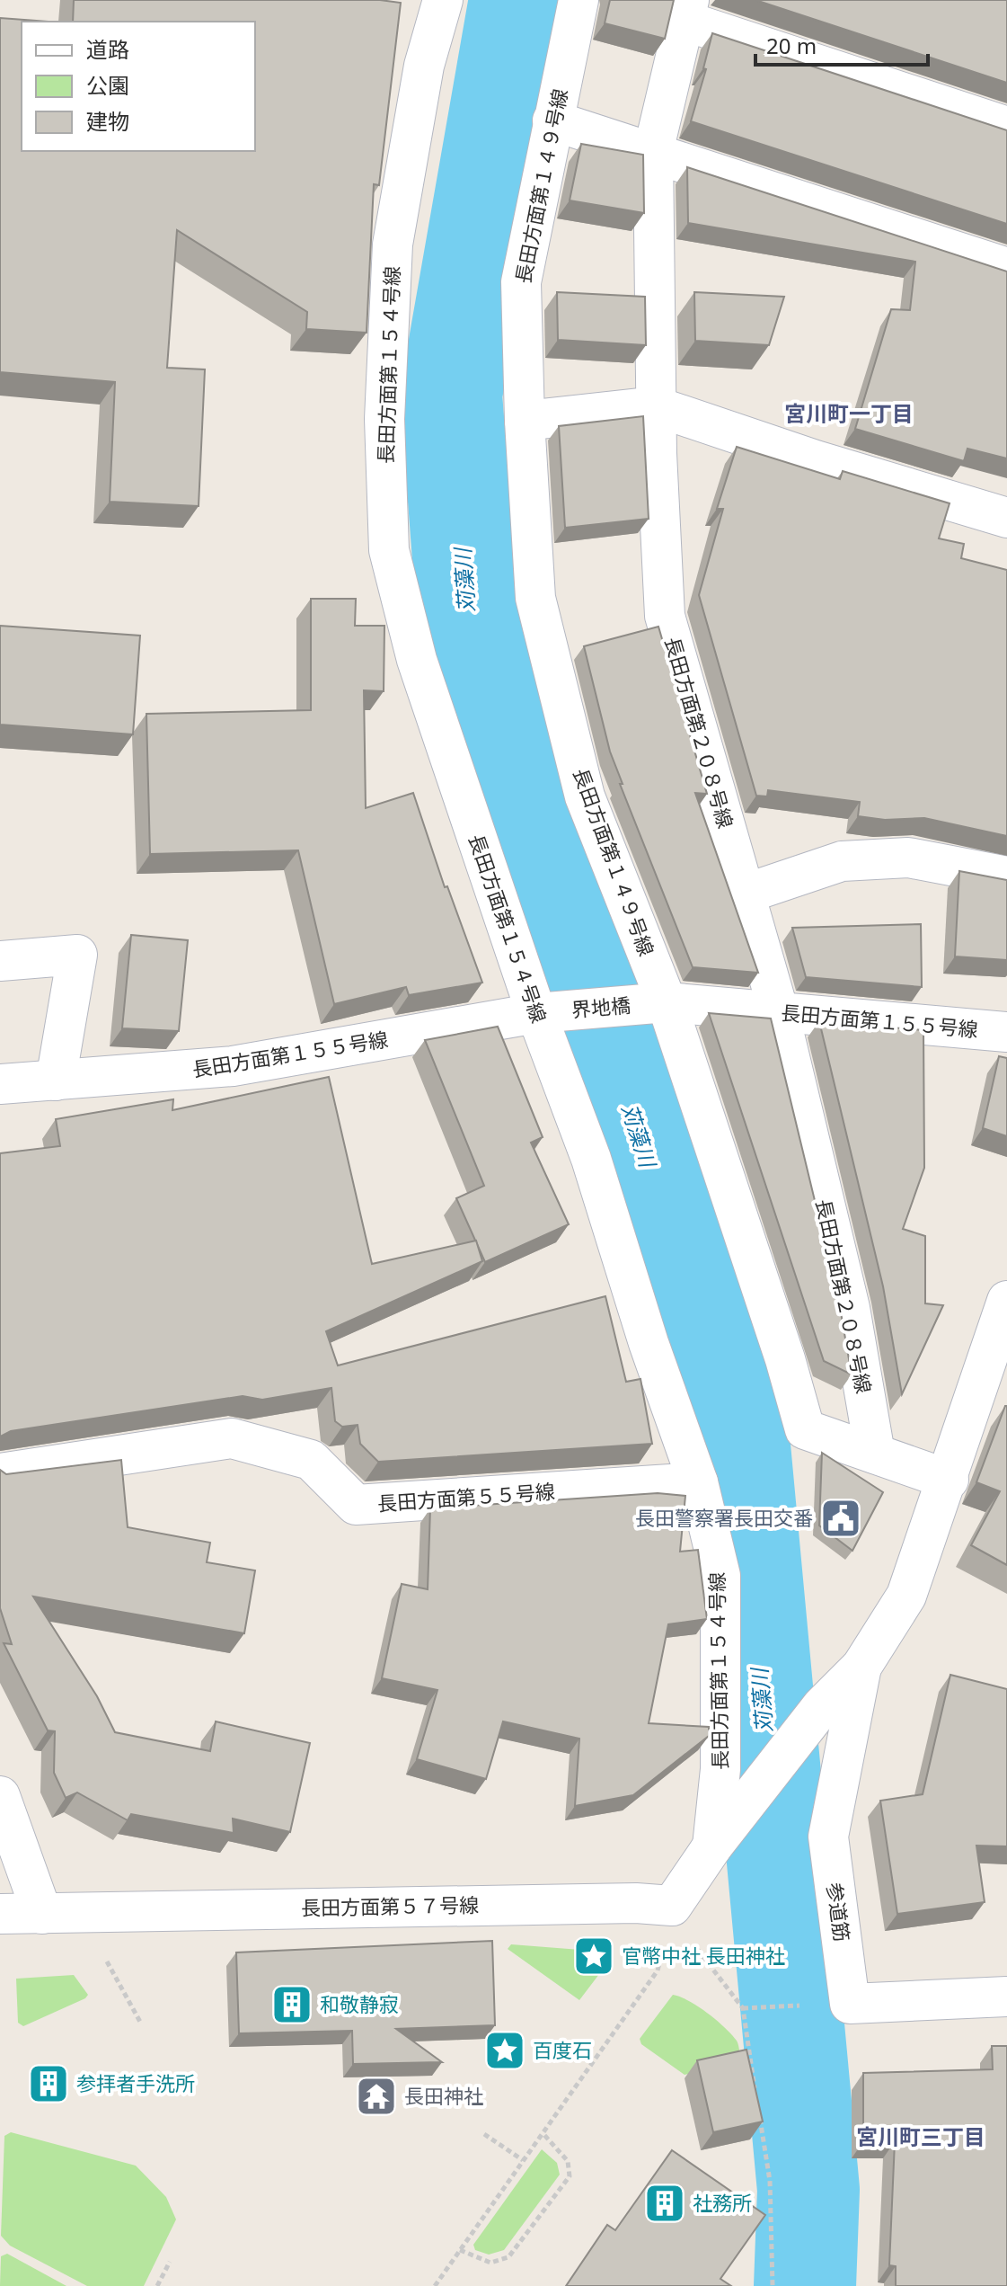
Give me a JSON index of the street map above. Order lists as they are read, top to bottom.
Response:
{
  "streets": {
    "street": [
      "長田方面第１４９号線",
      "長田方面第１５４号線",
      "長田方面第２０８号線",
      "界地橋",
      "長田方面第１５５号線",
      "長田方面第５５号線",
      "長田方面第５７号線",
      "参道筋"
    ]
  },
  "crossings": [
    ["長田方面第１４９号線", "長田方面第２０８号線"],
    ["長田方面第１４９号線", "界地橋"],
    ["長田方面第１４９号線", "長田方面第１５５号線"],
    ["長田方面第１４９号線", "参道筋"],
    ["長田方面第１５４号線", "界地橋"],
    ["長田方面第１５４号線", "長田方面第１５５号線"],
    ["長田方面第１５４号線", "長田方面第５５号線"],
    ["長田方面第１５４号線", "参道筋"],
    ["長田方面第２０８号線", "長田方面第１５５号線"],
    ["界地橋", "長田方面第１５５号線"]
  ],
  "districts": ["宮川町一丁目", "宮川町三丁目"],
  "water": ["苅藻川"],
  "places": {
    "public building": ["長田警察署長田交番"],
    "place": ["官幣中社 長田神社", "百度石"],
    "building": ["和敬静寂", "参拝者手洗所", "社務所"],
    "temple": ["長田神社"]
  },
  "legend": ["道路", "公園", "建物"],
  "scale_bar": "20 m"
}
